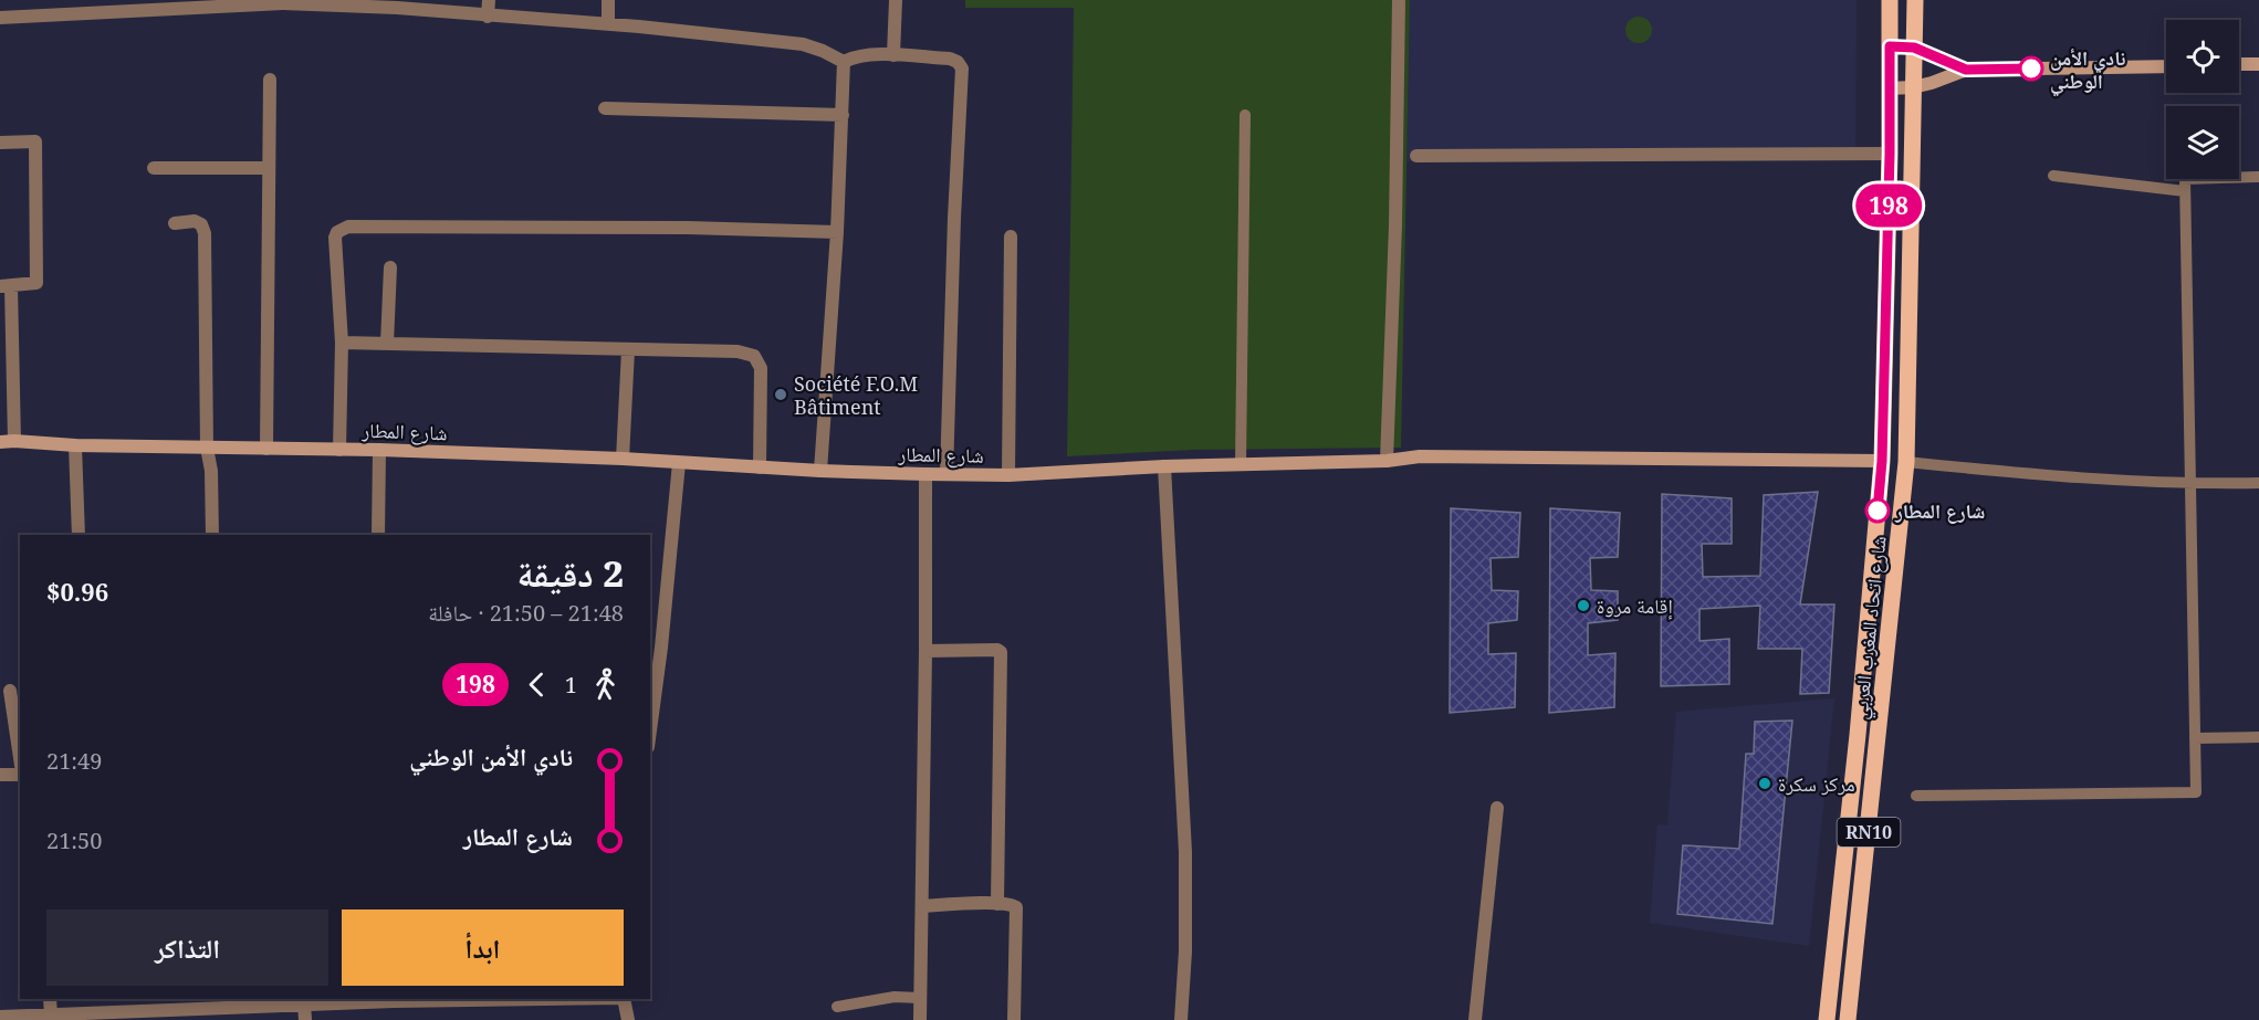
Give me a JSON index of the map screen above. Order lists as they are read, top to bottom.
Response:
{
  "streets": {
    "main road": ["شارع اتحاد المغرب العربي", "RN10"],
    "street": ["شارع المطار"]
  },
  "crossings": [
    ["شارع المطار", "شارع اتحاد المغرب العربي"]
  ],
  "places": [
    "نادي الأمن الوطني",
    "Société F.O.M Bâtiment",
    "شارع المطار",
    "إقامة مروة",
    "مركز سكرة"
  ],
  "lines": ["bus line 198"],
  "page": {
    "on_map": "198",
    "heading": ["2 دقيقة", "21:48 – 21:50 · حافلة", "$0.96"],
    "legs": ["1", "198"],
    "list": [
      {
        "name": "نادي الأمن الوطني",
        "value": "21:49"
      },
      {
        "name": "شارع المطار",
        "value": "21:50"
      }
    ],
    "buttons": ["ابدأ", "التذاكر"]
  }
}
